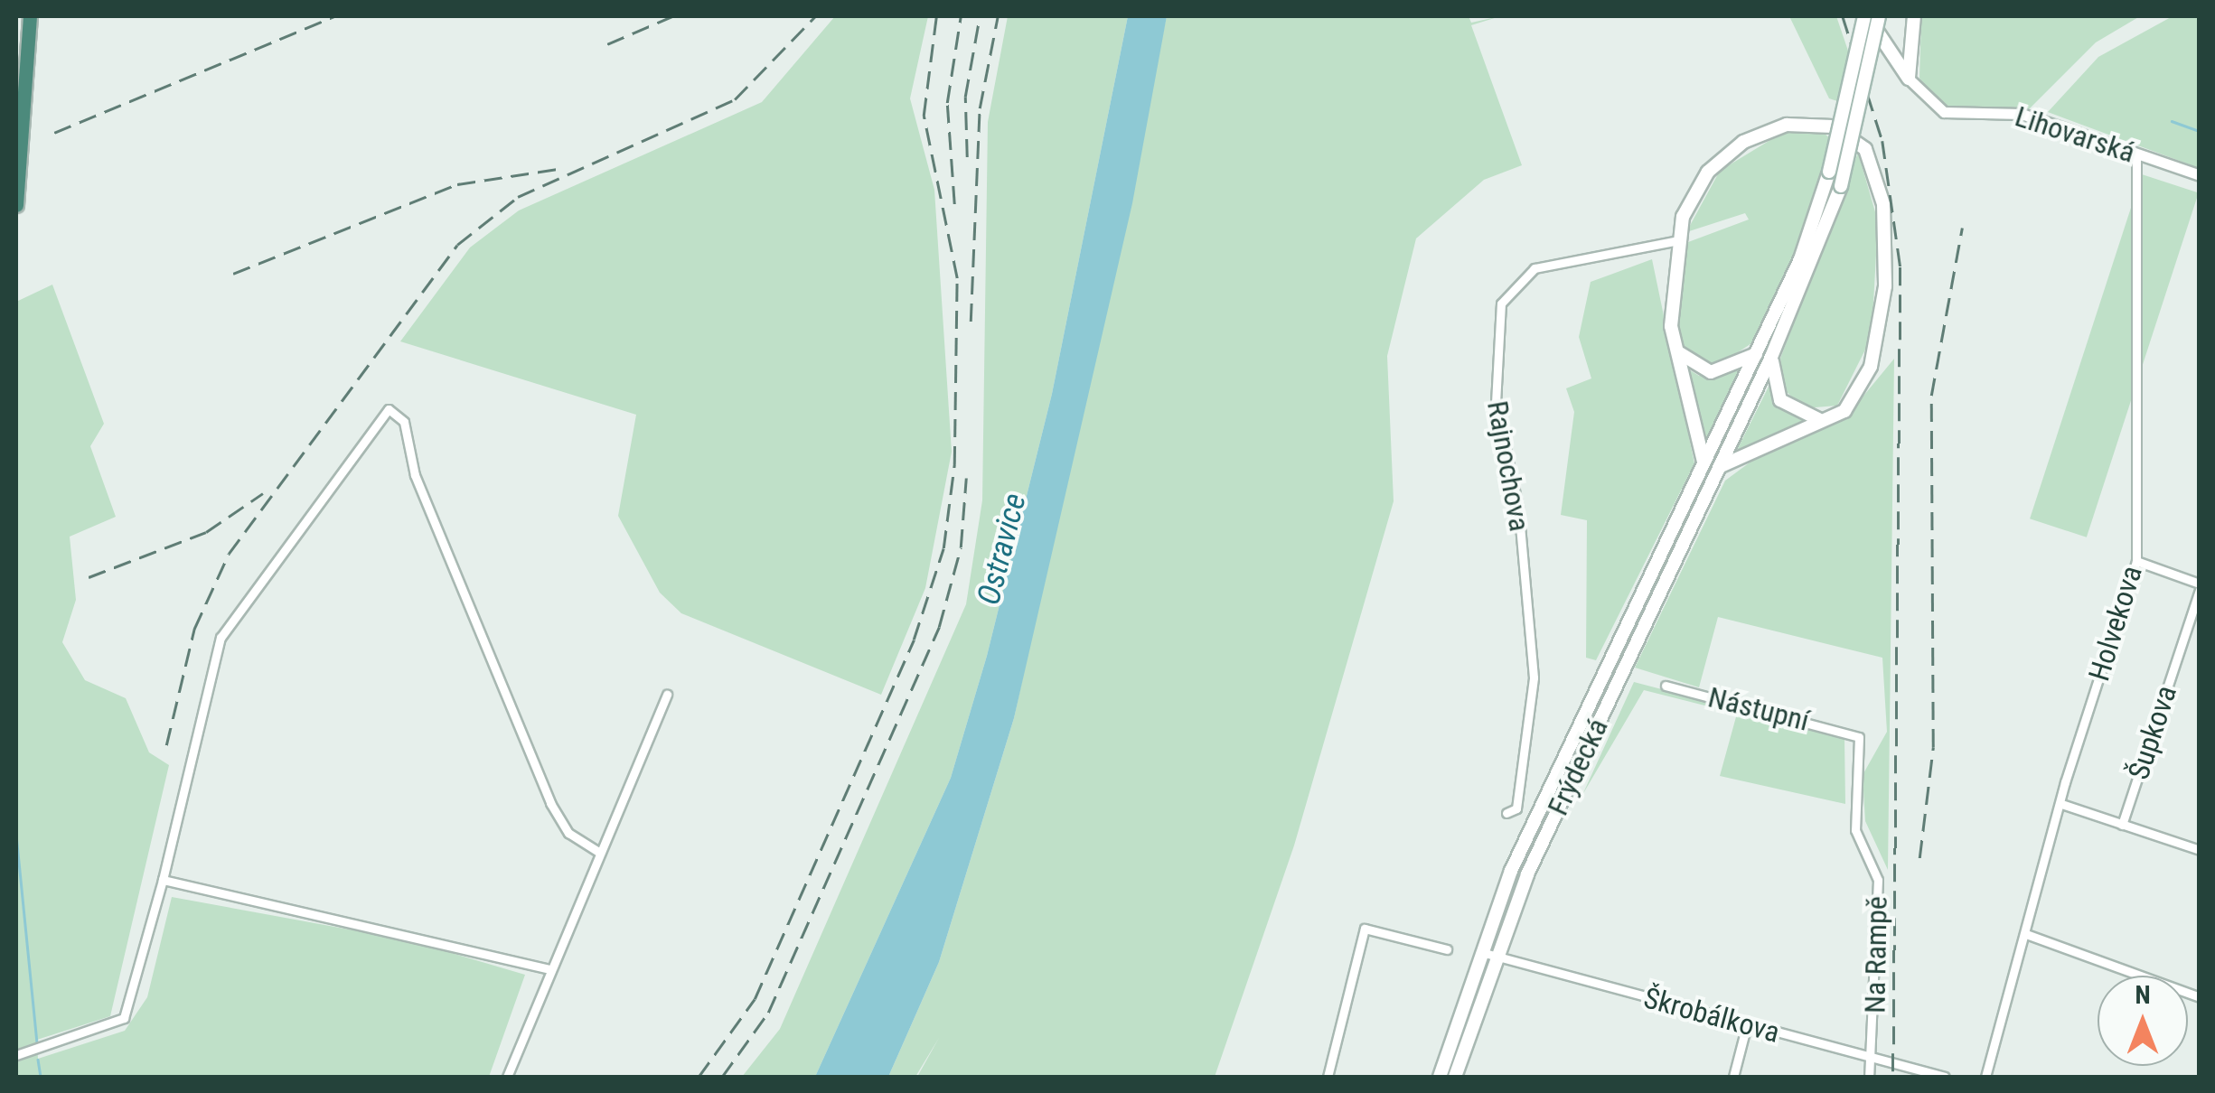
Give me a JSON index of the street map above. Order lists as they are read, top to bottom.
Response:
{
  "streets": {
    "main road": ["Frýdecká"],
    "street": [
      "Lihovarská",
      "Rajnochova",
      "Holvekova",
      "Nástupní",
      "Šupkova",
      "Na Rampě",
      "Škrobálkova"
    ]
  },
  "crossings": [
    ["Lihovarská", "Holvekova"],
    ["Nástupní", "Na Rampě"],
    ["Frýdecká", "Škrobálkova"],
    ["Na Rampě", "Škrobálkova"]
  ],
  "water": ["Ostravice"],
  "north": "top"
}
